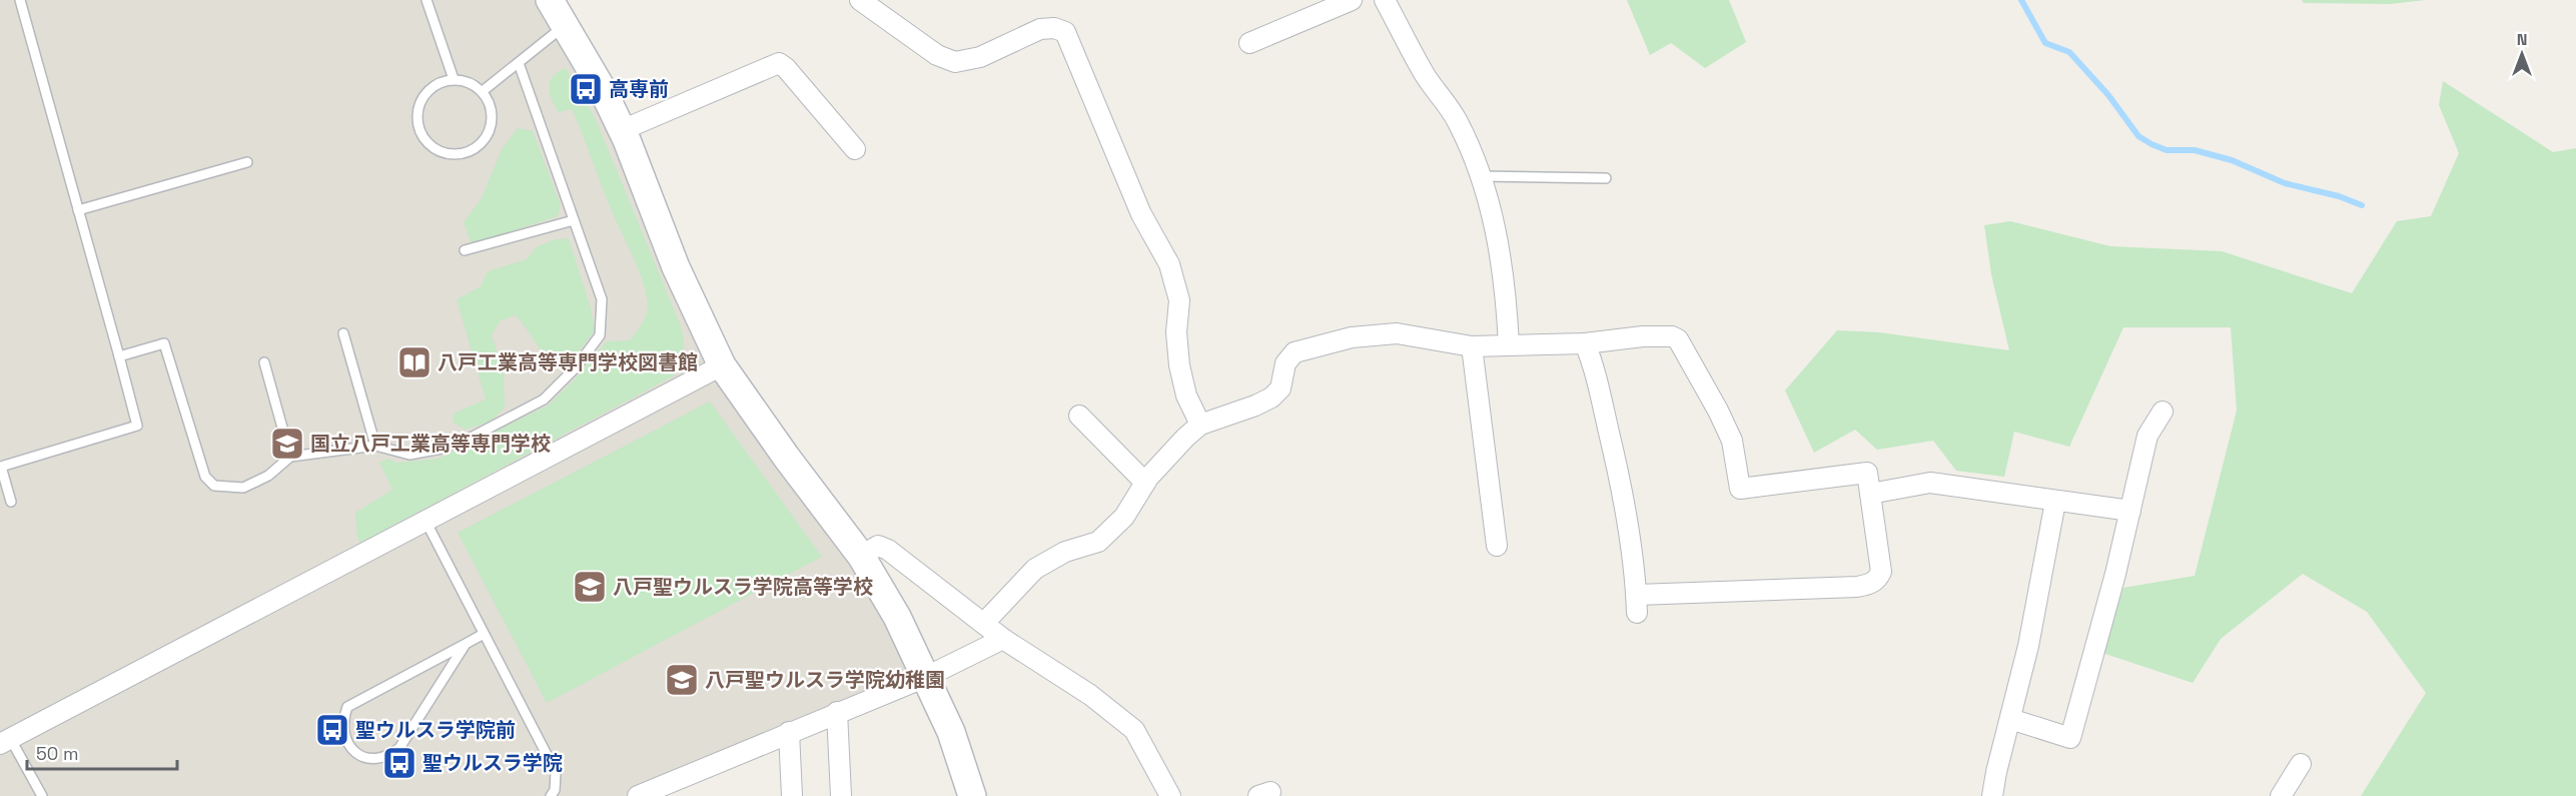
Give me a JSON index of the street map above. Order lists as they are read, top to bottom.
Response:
{
  "places": {
    "bus stop": ["高専前", "聖ウルスラ学院前", "聖ウルスラ学院"],
    "library": ["八戸工業高等専門学校図書館"],
    "school or university": ["国立八戸工業高等専門学校", "八戸聖ウルスラ学院高等学校", "八戸聖ウルスラ学院幼稚園"]
  },
  "scale_bar": "50 m",
  "north": "top"
}
